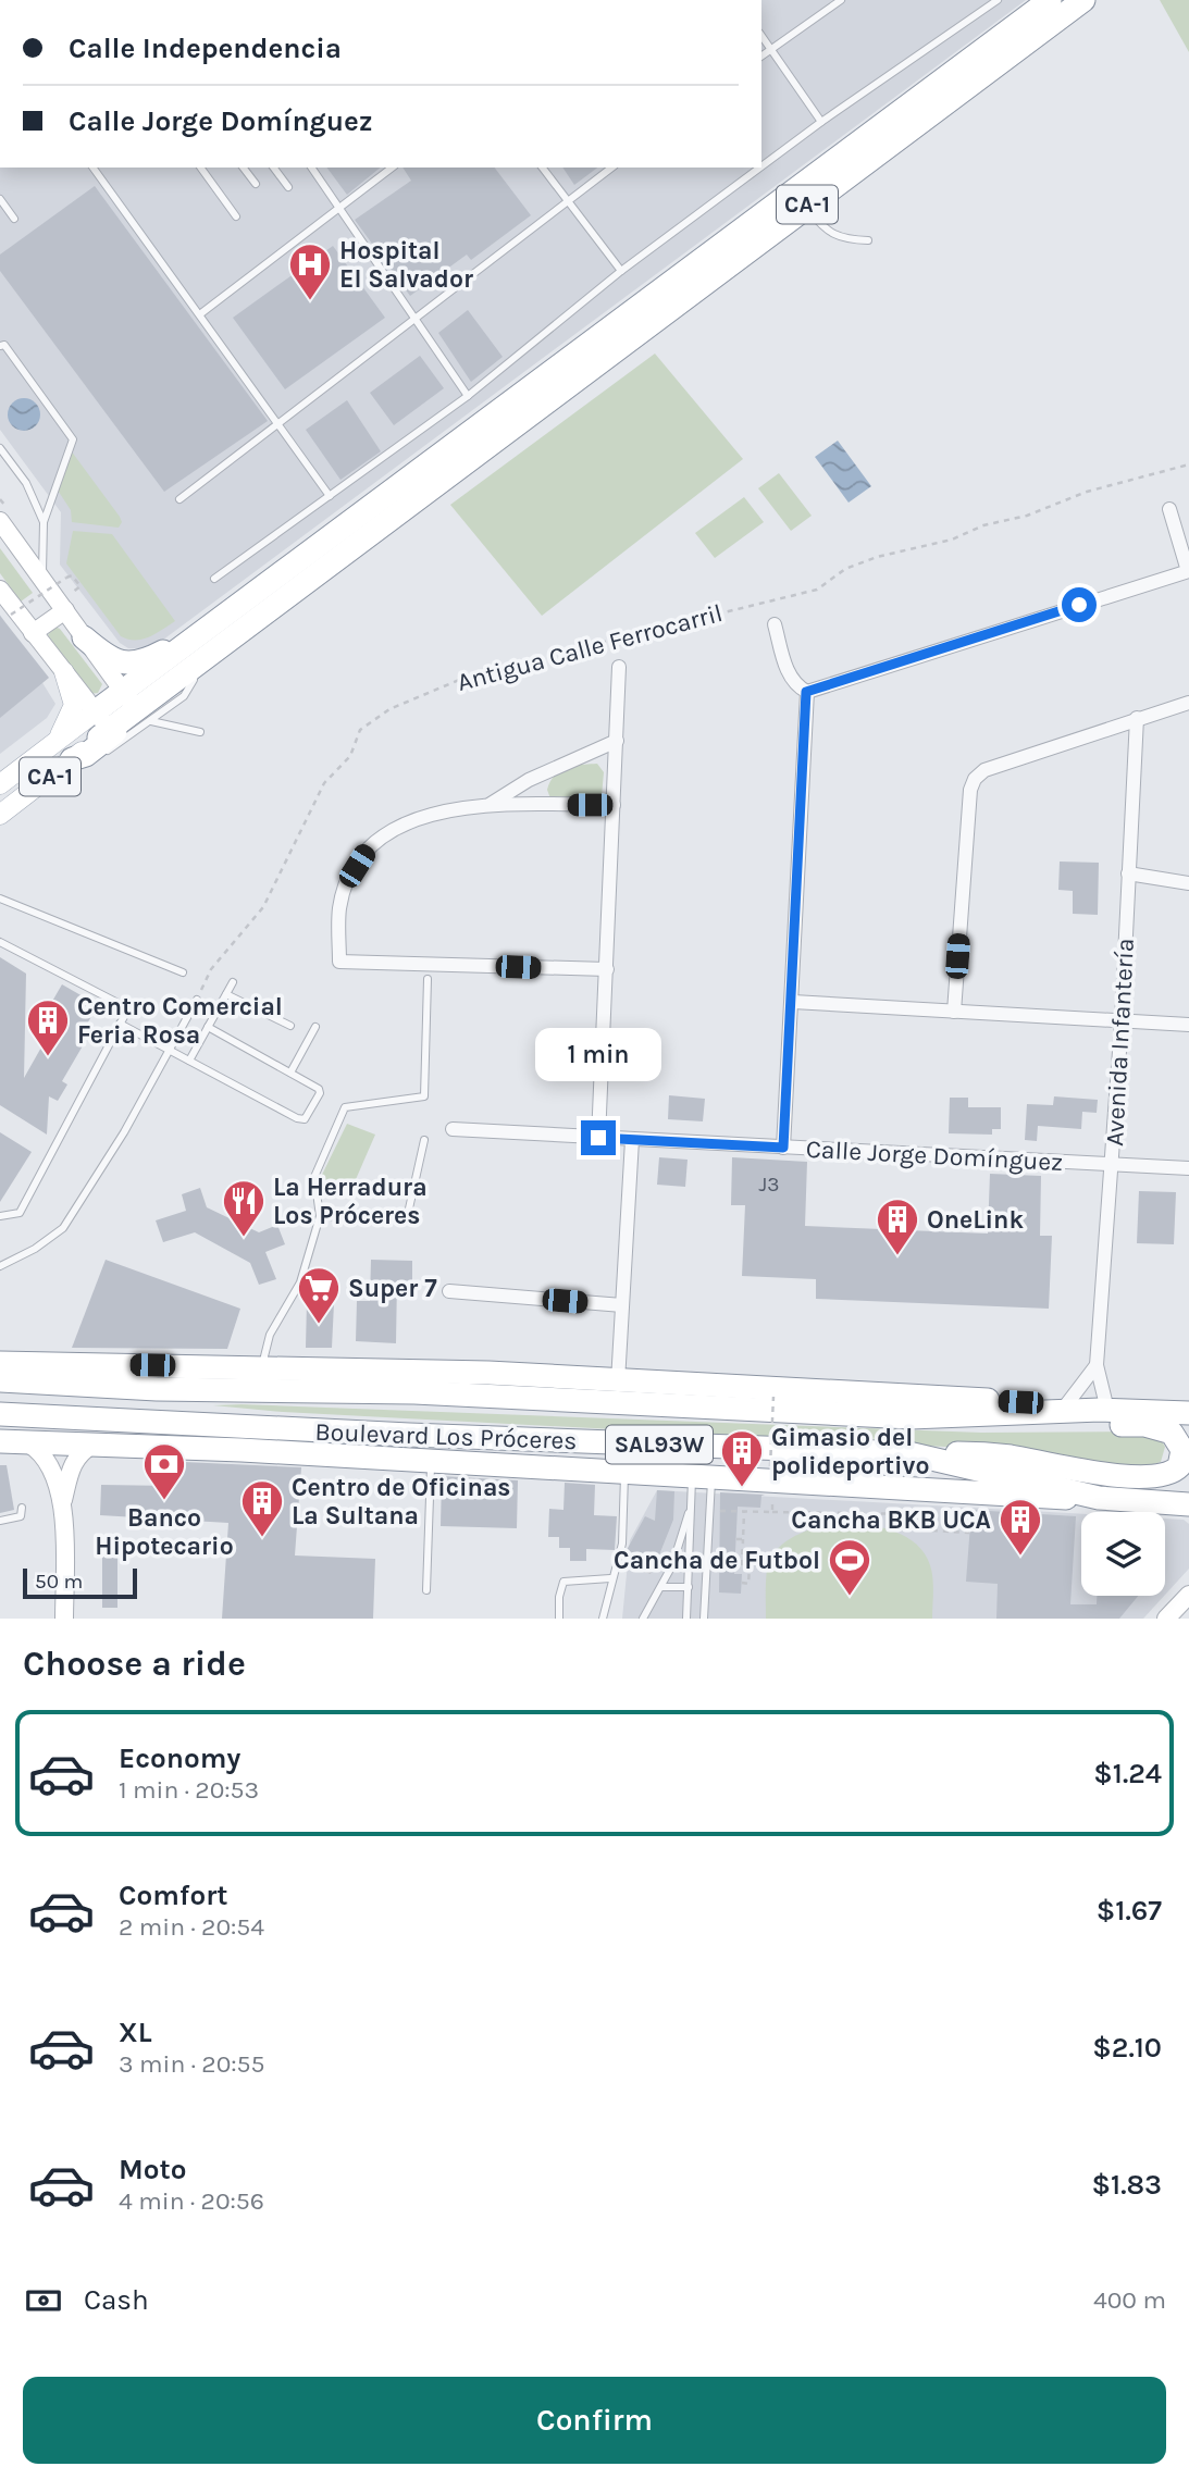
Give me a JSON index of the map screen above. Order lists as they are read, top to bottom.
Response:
{
  "streets": {
    "highway": ["CA-1", "Boulevard Los Próceres", "SAL93W"],
    "street": ["Avenida Infantería", "Calle Jorge Domínguez"],
    "path": ["Antigua Calle Ferrocarril"]
  },
  "crossings": [
    ["Avenida Infantería", "Calle Jorge Domínguez"],
    ["Avenida Infantería", "Boulevard Los Próceres"]
  ],
  "places": {
    "hospital": ["Hospital El Salvador"],
    "building": [
      "Centro Comercial Feria Rosa",
      "OneLink",
      "Gimasio del polideportivo",
      "Centro de Oficinas La Sultana",
      "Cancha BKB UCA"
    ],
    "restaurant": ["La Herradura Los Próceres"],
    "supermarket": ["Super 7"],
    "bank": ["Banco Hipotecario"],
    "sports": ["Cancha de Futbol"]
  },
  "house_numbers": ["J3"],
  "scale_bar": "50 m",
  "page": {
    "banner": ["Calle Independencia", "Calle Jorge Domínguez"],
    "bubble": "1 min",
    "scale": "50 m",
    "heading": "Choose a ride",
    "list": [
      {
        "name": "Economy",
        "note": "1 min · 20:53",
        "value": "$1.24"
      },
      {
        "name": "Comfort",
        "note": "2 min · 20:54",
        "value": "$1.67"
      },
      {
        "name": "XL",
        "note": "3 min · 20:55",
        "value": "$2.10"
      },
      {
        "name": "Moto",
        "note": "4 min · 20:56",
        "value": "$1.83"
      }
    ],
    "pay": ["Cash", "400 m"],
    "buttons": "Confirm"
  }
}
